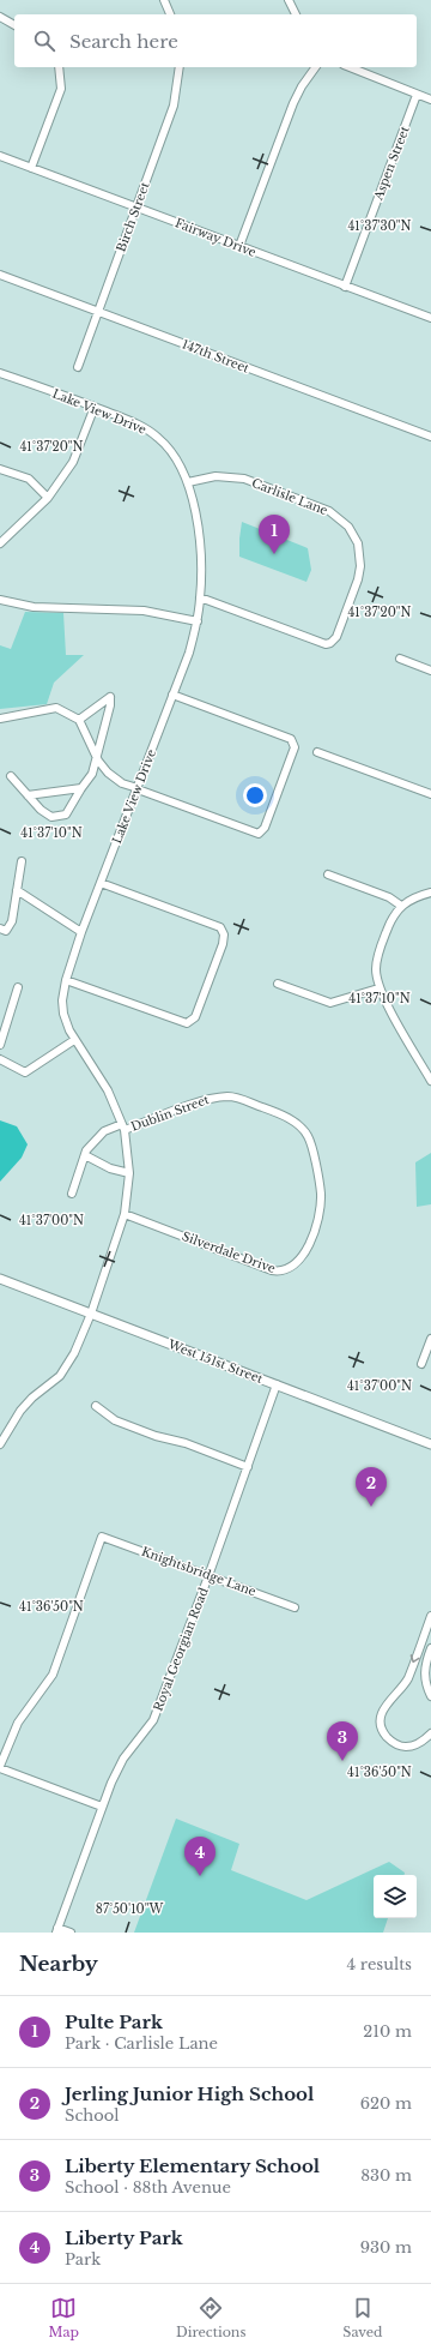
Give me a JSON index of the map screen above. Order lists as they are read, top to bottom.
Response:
{
  "streets": {
    "street": [
      "Aspen Street",
      "Birch Street",
      "Fairway Drive",
      "147th Street",
      "Lake View Drive",
      "Carlisle Lane",
      "Dublin Street",
      "Silverdale Drive",
      "West 151st Street",
      "Knightsbridge Lane",
      "Royal Georgian Road"
    ]
  },
  "crossings": [
    ["Aspen Street", "Fairway Drive"],
    ["Birch Street", "Fairway Drive"],
    ["Birch Street", "147th Street"],
    ["Lake View Drive", "Carlisle Lane"],
    ["Lake View Drive", "Dublin Street"],
    ["Lake View Drive", "Silverdale Drive"],
    ["Lake View Drive", "West 151st Street"],
    ["Dublin Street", "Silverdale Drive"],
    ["West 151st Street", "Royal Georgian Road"],
    ["Knightsbridge Lane", "Royal Georgian Road"]
  ],
  "page": {
    "search": "Search here",
    "pins": [
      "1",
      "2",
      "3",
      "4"
    ],
    "heading": ["Nearby", "4 results"],
    "list": [
      {
        "mark": "1",
        "name": "Pulte Park",
        "note": "Park · Carlisle Lane",
        "value": "210 m"
      },
      {
        "mark": "2",
        "name": "Jerling Junior High School",
        "note": "School",
        "value": "620 m"
      },
      {
        "mark": "3",
        "name": "Liberty Elementary School",
        "note": "School · 88th Avenue",
        "value": "830 m"
      },
      {
        "mark": "4",
        "name": "Liberty Park",
        "note": "Park",
        "value": "930 m"
      }
    ],
    "nav": ["Map", "Directions", "Saved"]
  },
  "coordinates": [
    "41°37'30\"N",
    "41°37'20\"N",
    "41°37'10\"N",
    "41°37'00\"N",
    "41°36'50\"N",
    "87°50'10\"W"
  ]
}
